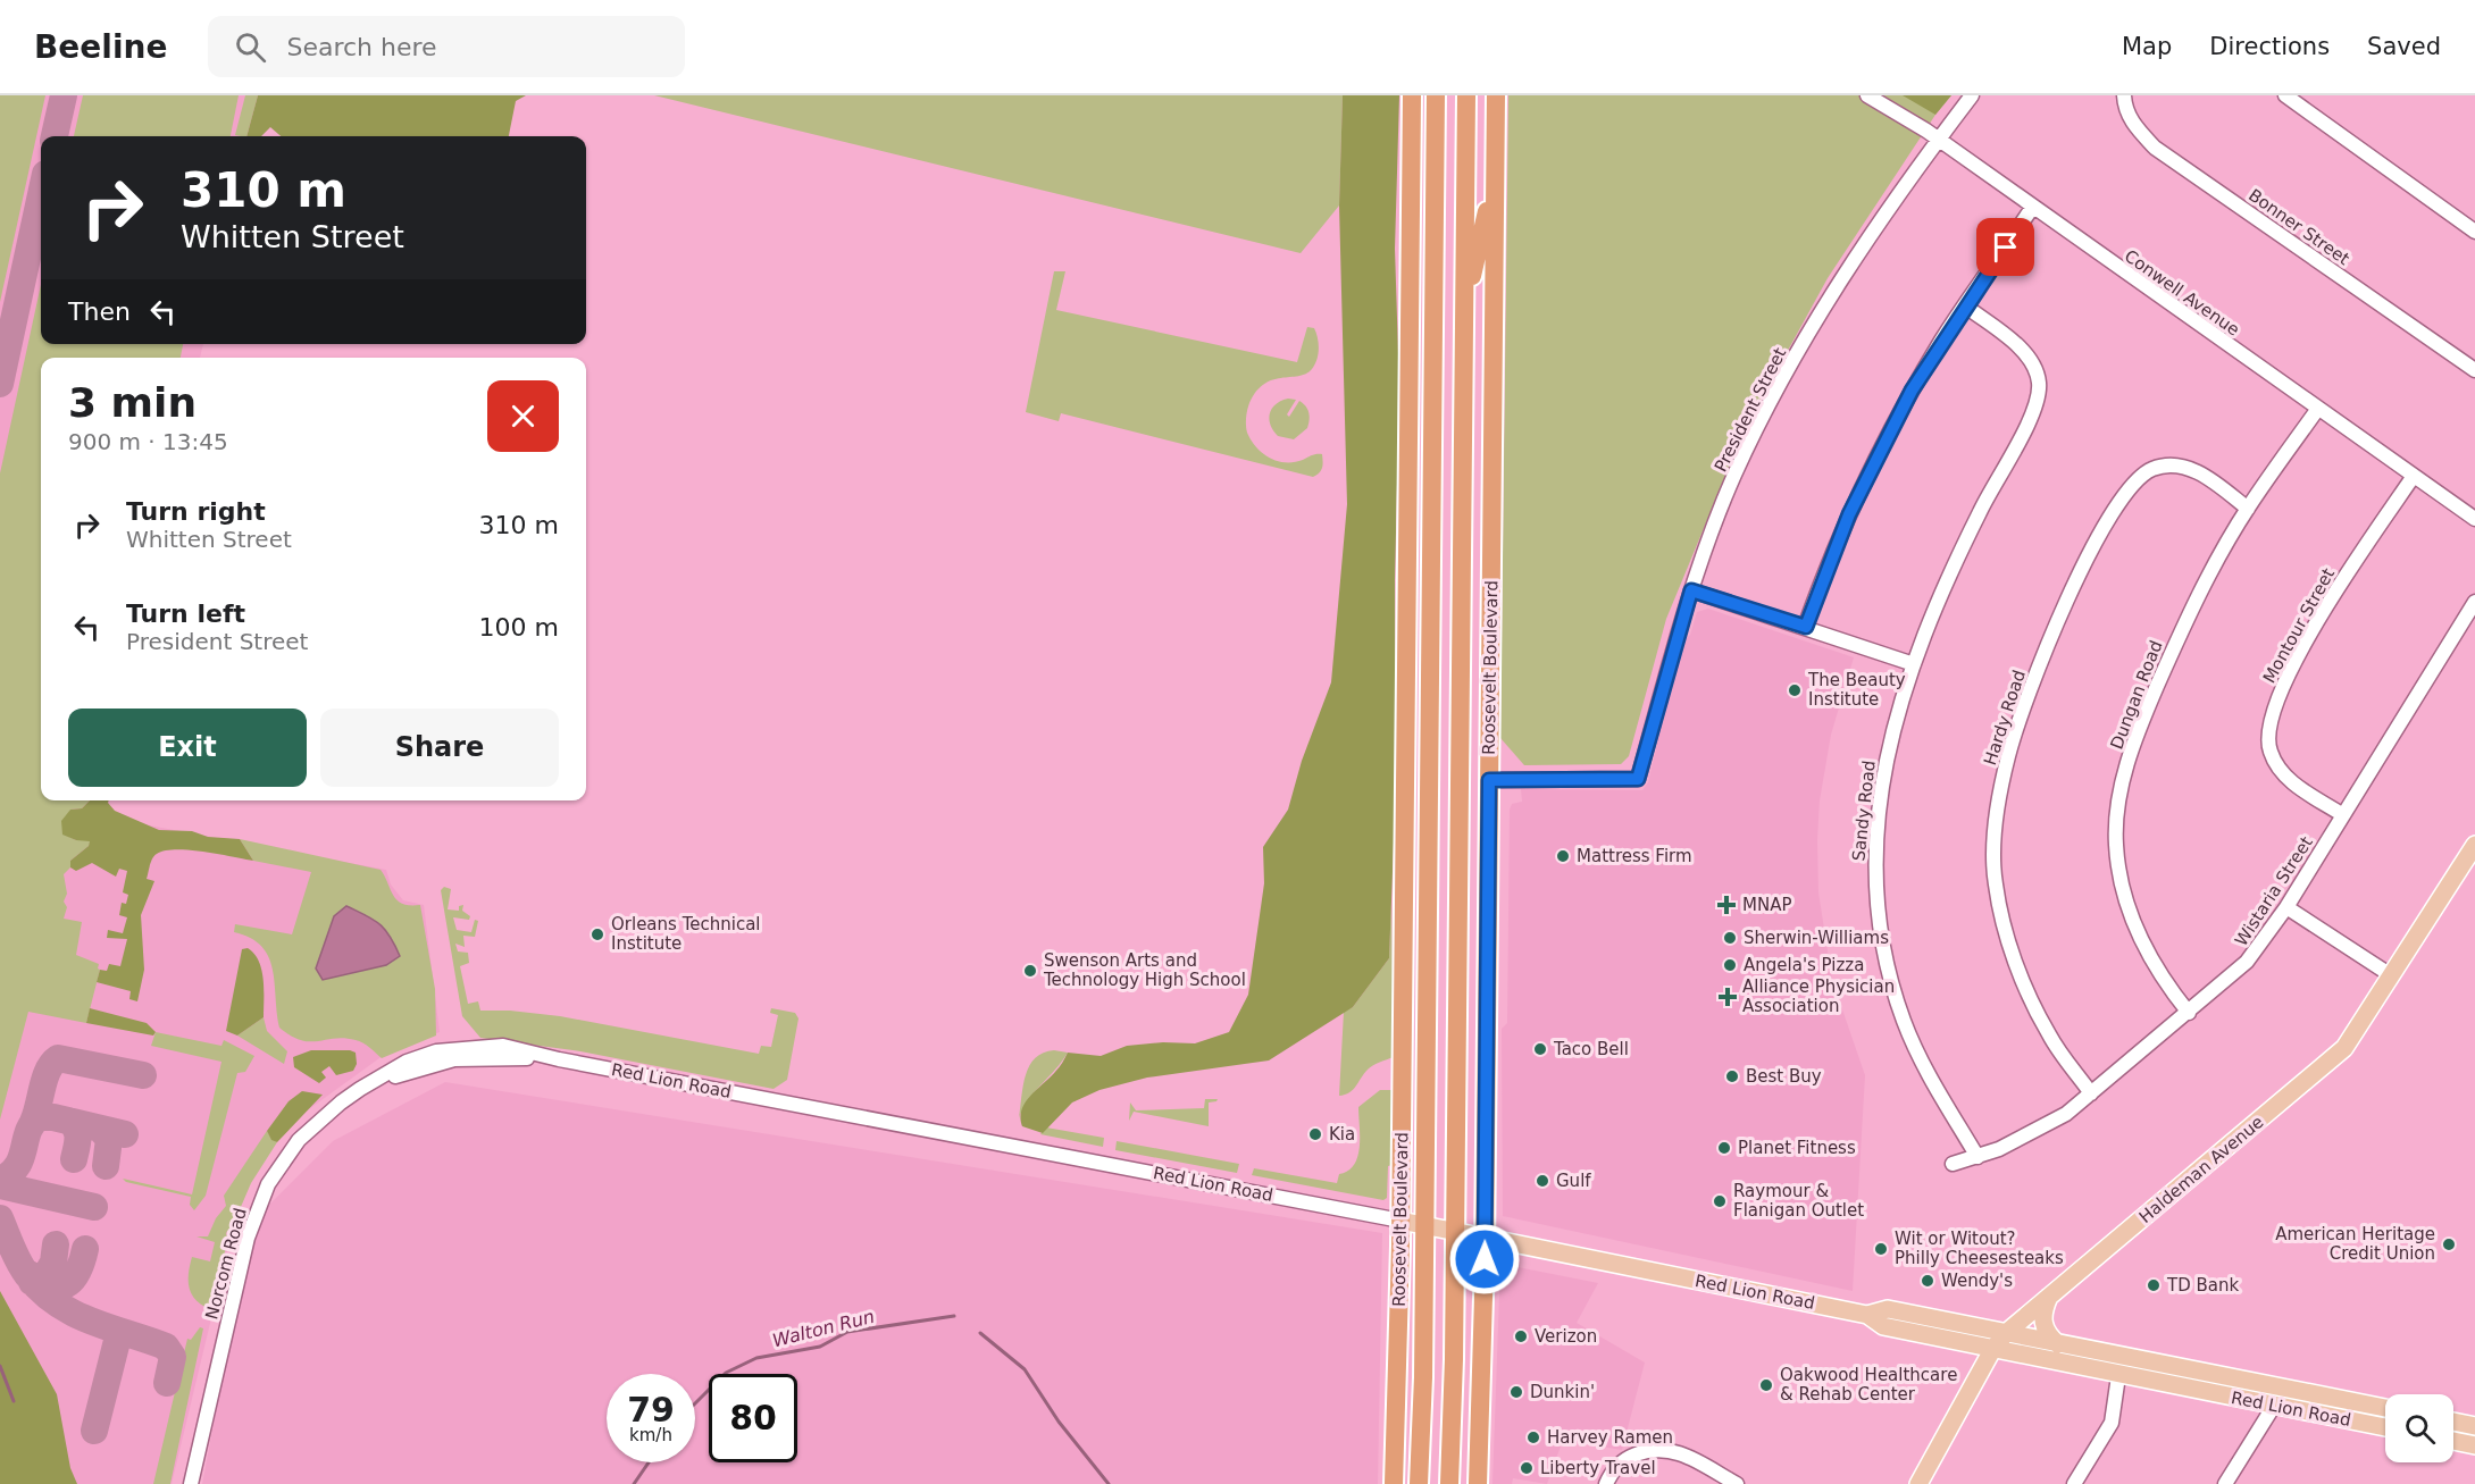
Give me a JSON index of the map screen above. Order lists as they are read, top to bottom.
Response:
{
  "streets": {
    "highway": ["Roosevelt Boulevard"],
    "main road": ["Red Lion Road", "Haldeman Avenue"],
    "street": [
      "Bonner Street",
      "Conwell Avenue",
      "President Street",
      "Montour Street",
      "Dungan Road",
      "Hardy Road",
      "Sandy Road",
      "Wistaria Street",
      "Norcom Road"
    ]
  },
  "crossings": [
    ["Conwell Avenue", "President Street"],
    ["Conwell Avenue", "Montour Street"],
    ["Conwell Avenue", "Dungan Road"],
    ["President Street", "Roosevelt Boulevard"],
    ["Montour Street", "Wistaria Street"],
    ["Roosevelt Boulevard", "Red Lion Road"],
    ["Dungan Road", "Hardy Road"],
    ["Dungan Road", "Wistaria Street"],
    ["Hardy Road", "Wistaria Street"],
    ["Sandy Road", "Wistaria Street"],
    ["Red Lion Road", "Haldeman Avenue"],
    ["Red Lion Road", "Norcom Road"]
  ],
  "water": ["Walton Run"],
  "places": {
    "other": [
      "The Beauty Institute",
      "Mattress Firm",
      "Orleans Technical Institute",
      "Sherwin-Williams",
      "Angela's Pizza",
      "Swenson Arts and Technology High School",
      "Taco Bell",
      "Best Buy",
      "Kia",
      "Planet Fitness",
      "Gulf",
      "Raymour & Flanigan Outlet",
      "American Heritage Credit Union",
      "Wit or Witout? Philly Cheesesteaks",
      "Wendy's",
      "TD Bank",
      "Verizon",
      "Oakwood Healthcare & Rehab Center",
      "Dunkin'",
      "Harvey Ramen",
      "Liberty Travel"
    ],
    "health": ["MNAP", "Alliance Physician Association"]
  },
  "page": {
    "header": "Beeline",
    "search": "Search here",
    "nav": ["Map", "Directions", "Saved"],
    "turn": ["310 m", "Whitten Street"],
    "then": "Then",
    "heading": ["3 min", "900 m · 13:45"],
    "list": [
      {
        "name": "Turn right",
        "note": "Whitten Street",
        "value": "310 m"
      },
      {
        "name": "Turn left",
        "note": "President Street",
        "value": "100 m"
      }
    ],
    "buttons": ["Exit", "Share"],
    "speed": "79 km/h",
    "limit": "80"
  }
}
